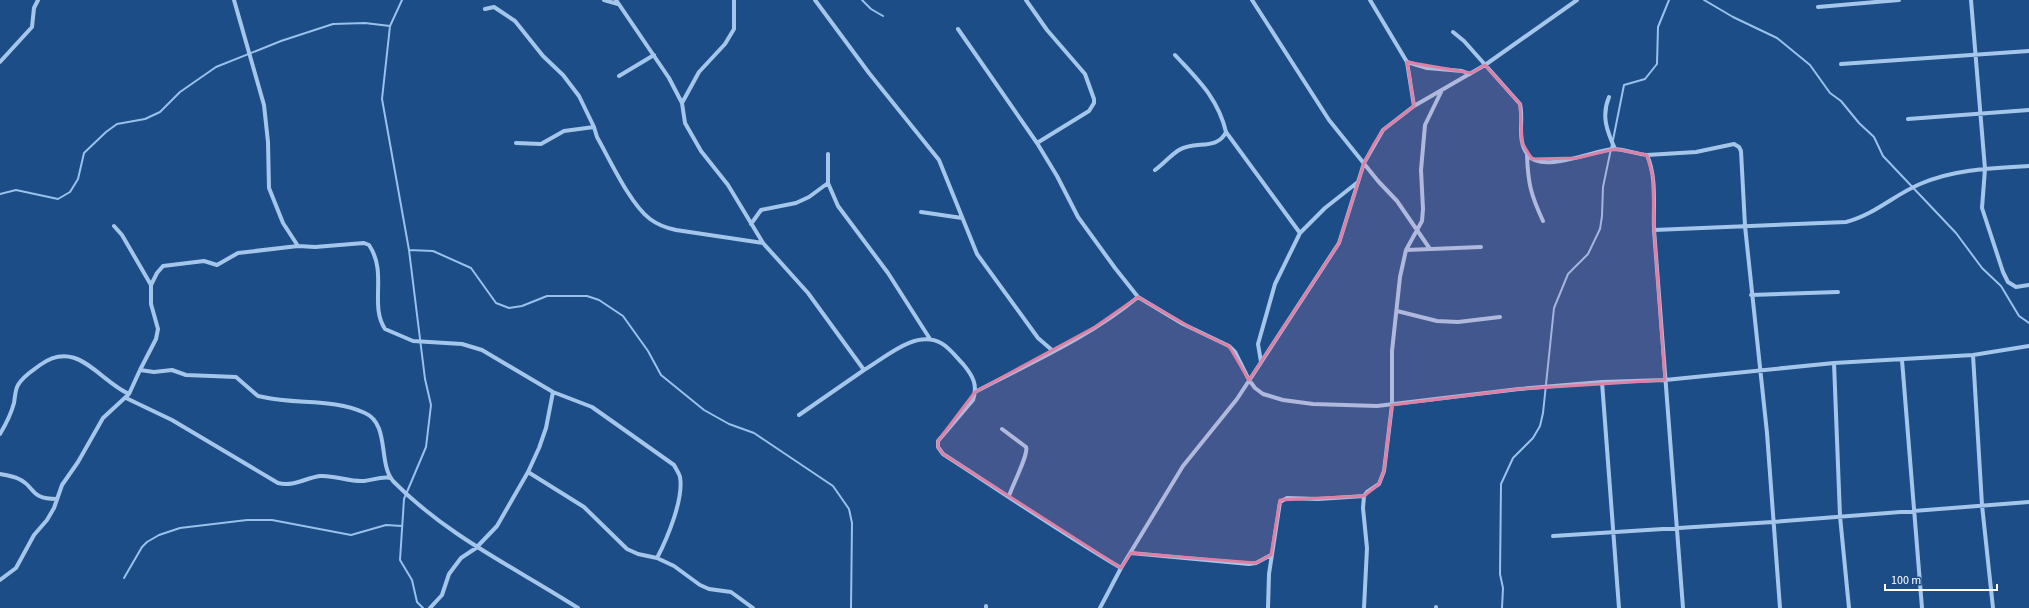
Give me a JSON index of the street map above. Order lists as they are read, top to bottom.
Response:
{
  "scale_bar": "100 m"
}
